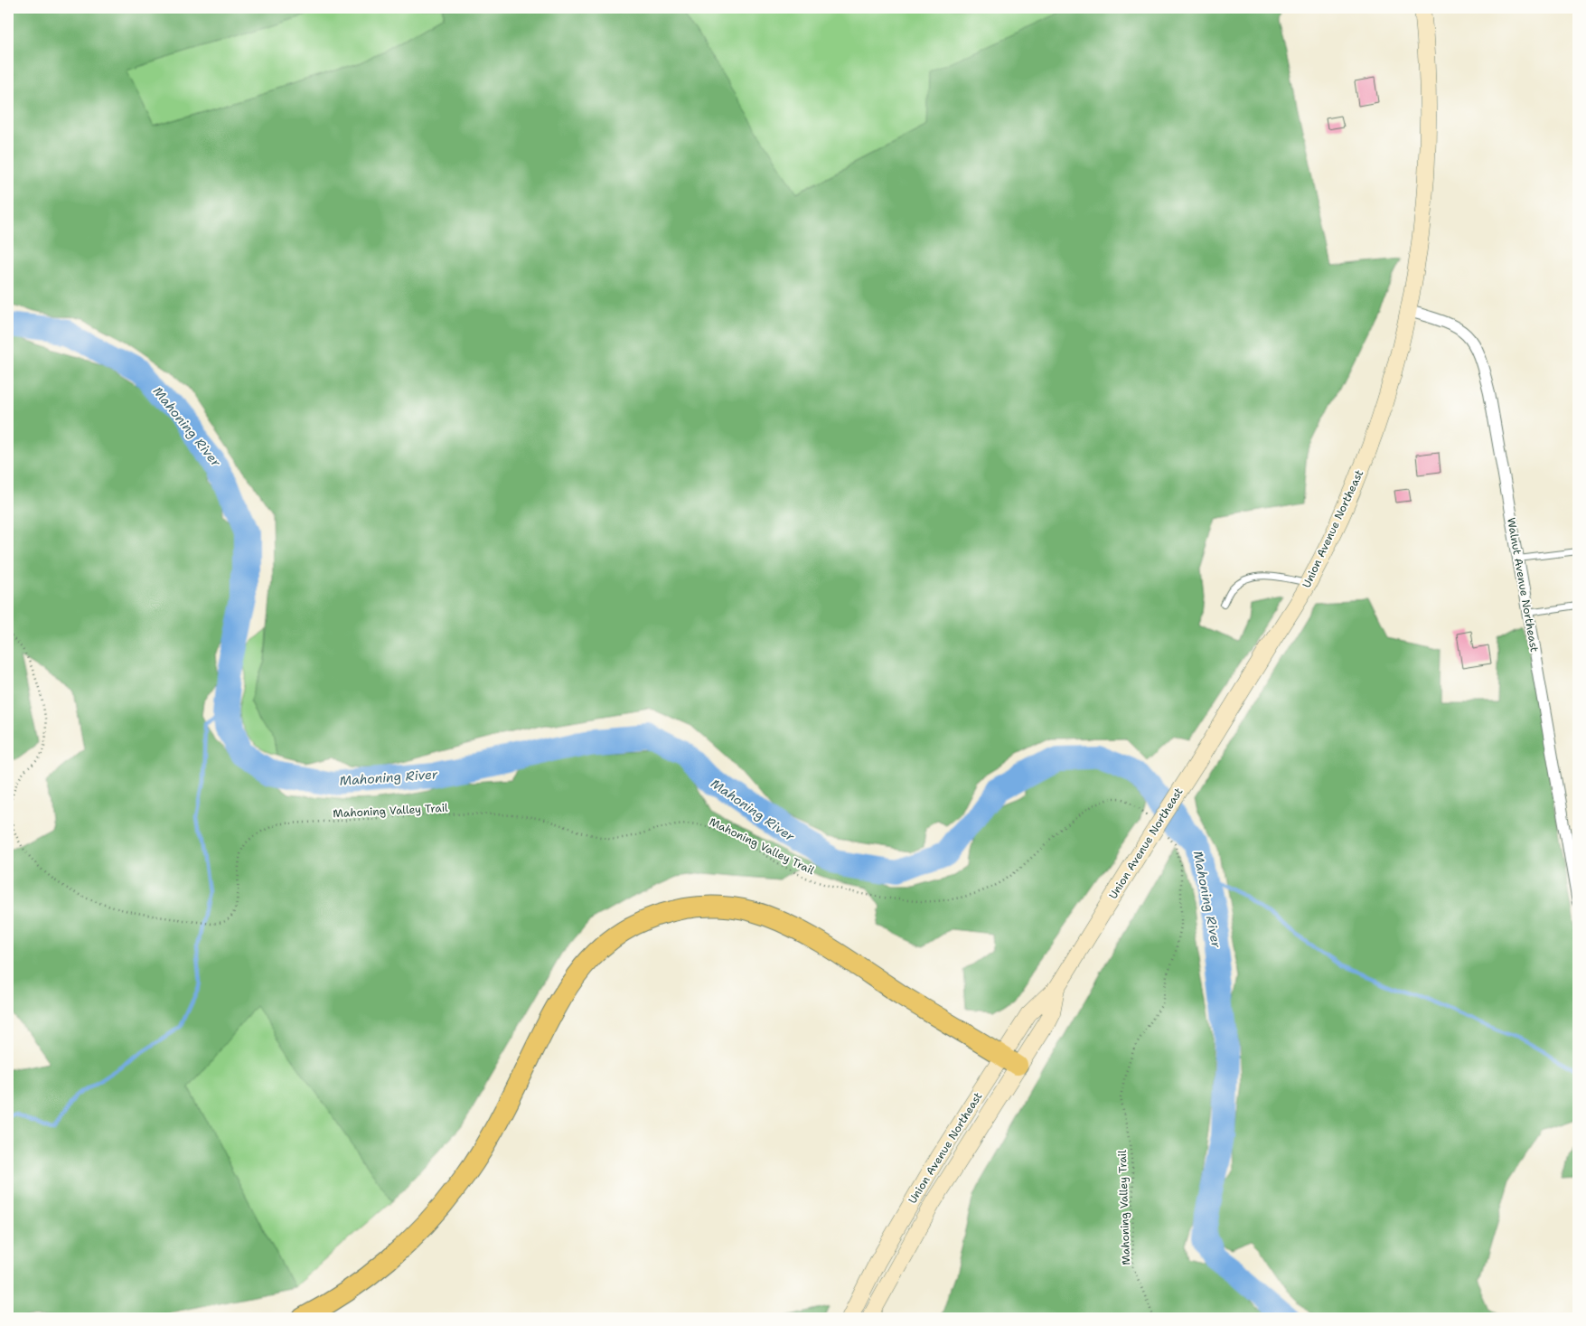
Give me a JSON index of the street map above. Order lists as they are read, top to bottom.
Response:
{
  "streets": {
    "main road": ["Union Avenue Northeast"],
    "street": ["Walnut Avenue Northeast"],
    "path": ["Mahoning Valley Trail"]
  },
  "crossings": [
    ["Union Avenue Northeast", "Walnut Avenue Northeast"]
  ],
  "water": ["Mahoning River"]
}
